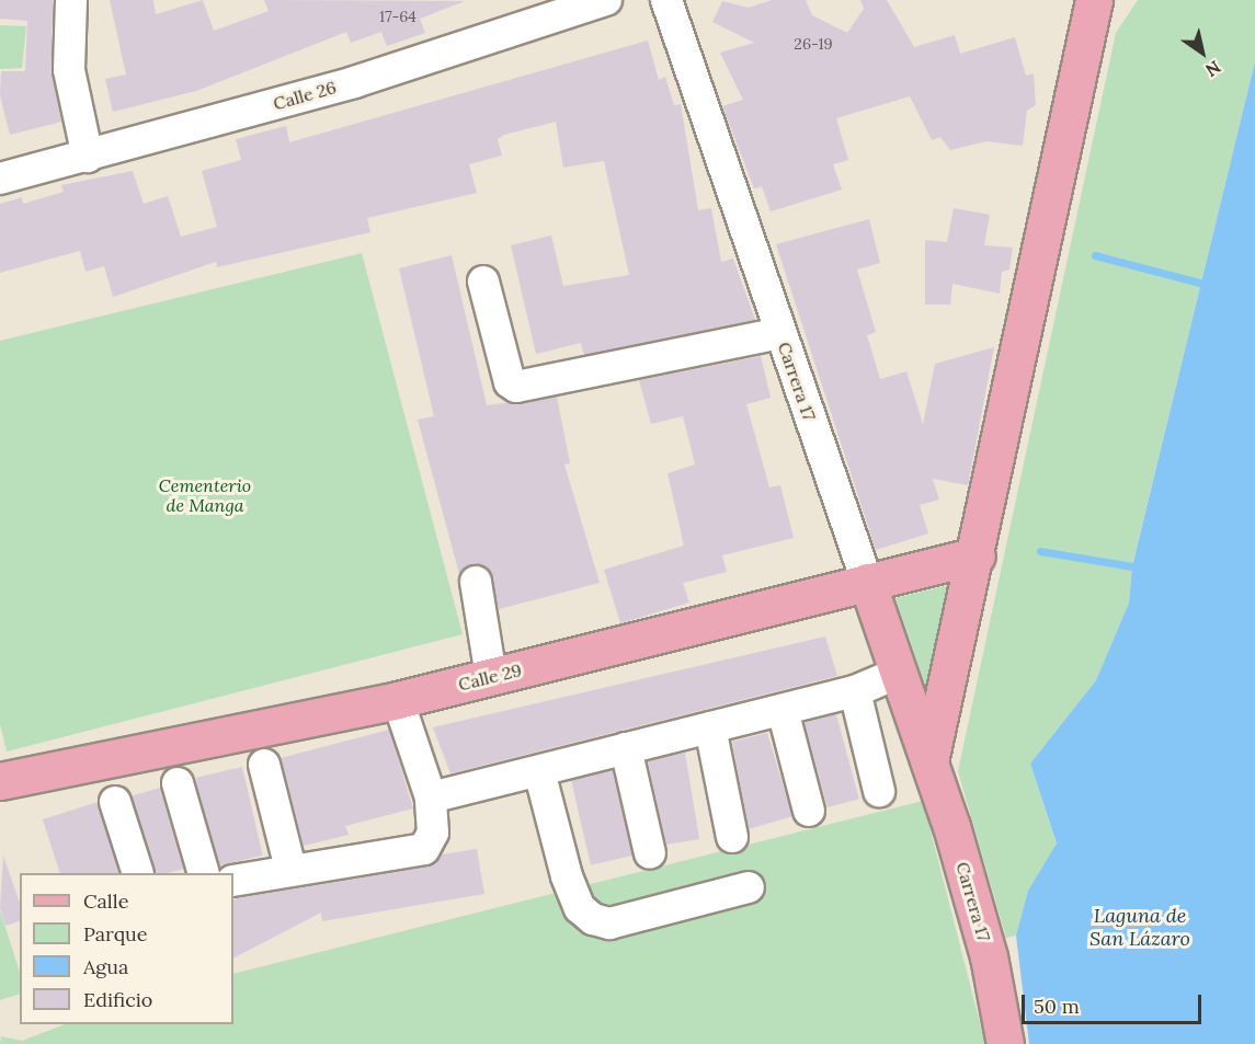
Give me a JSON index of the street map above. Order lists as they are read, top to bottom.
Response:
{
  "streets": {
    "main road": ["Carrera 17", "Calle 29"],
    "street": ["Calle 26"]
  },
  "crossings": [
    ["Carrera 17", "Calle 29"]
  ],
  "water": ["Laguna de San Lázaro"],
  "parks": ["Cementerio de Manga"],
  "house_numbers": ["17-64", "26-19"],
  "legend": [
    "Calle",
    "Parque",
    "Agua",
    "Edificio"
  ],
  "scale_bar": "50 m",
  "north": "bottom right"
}
